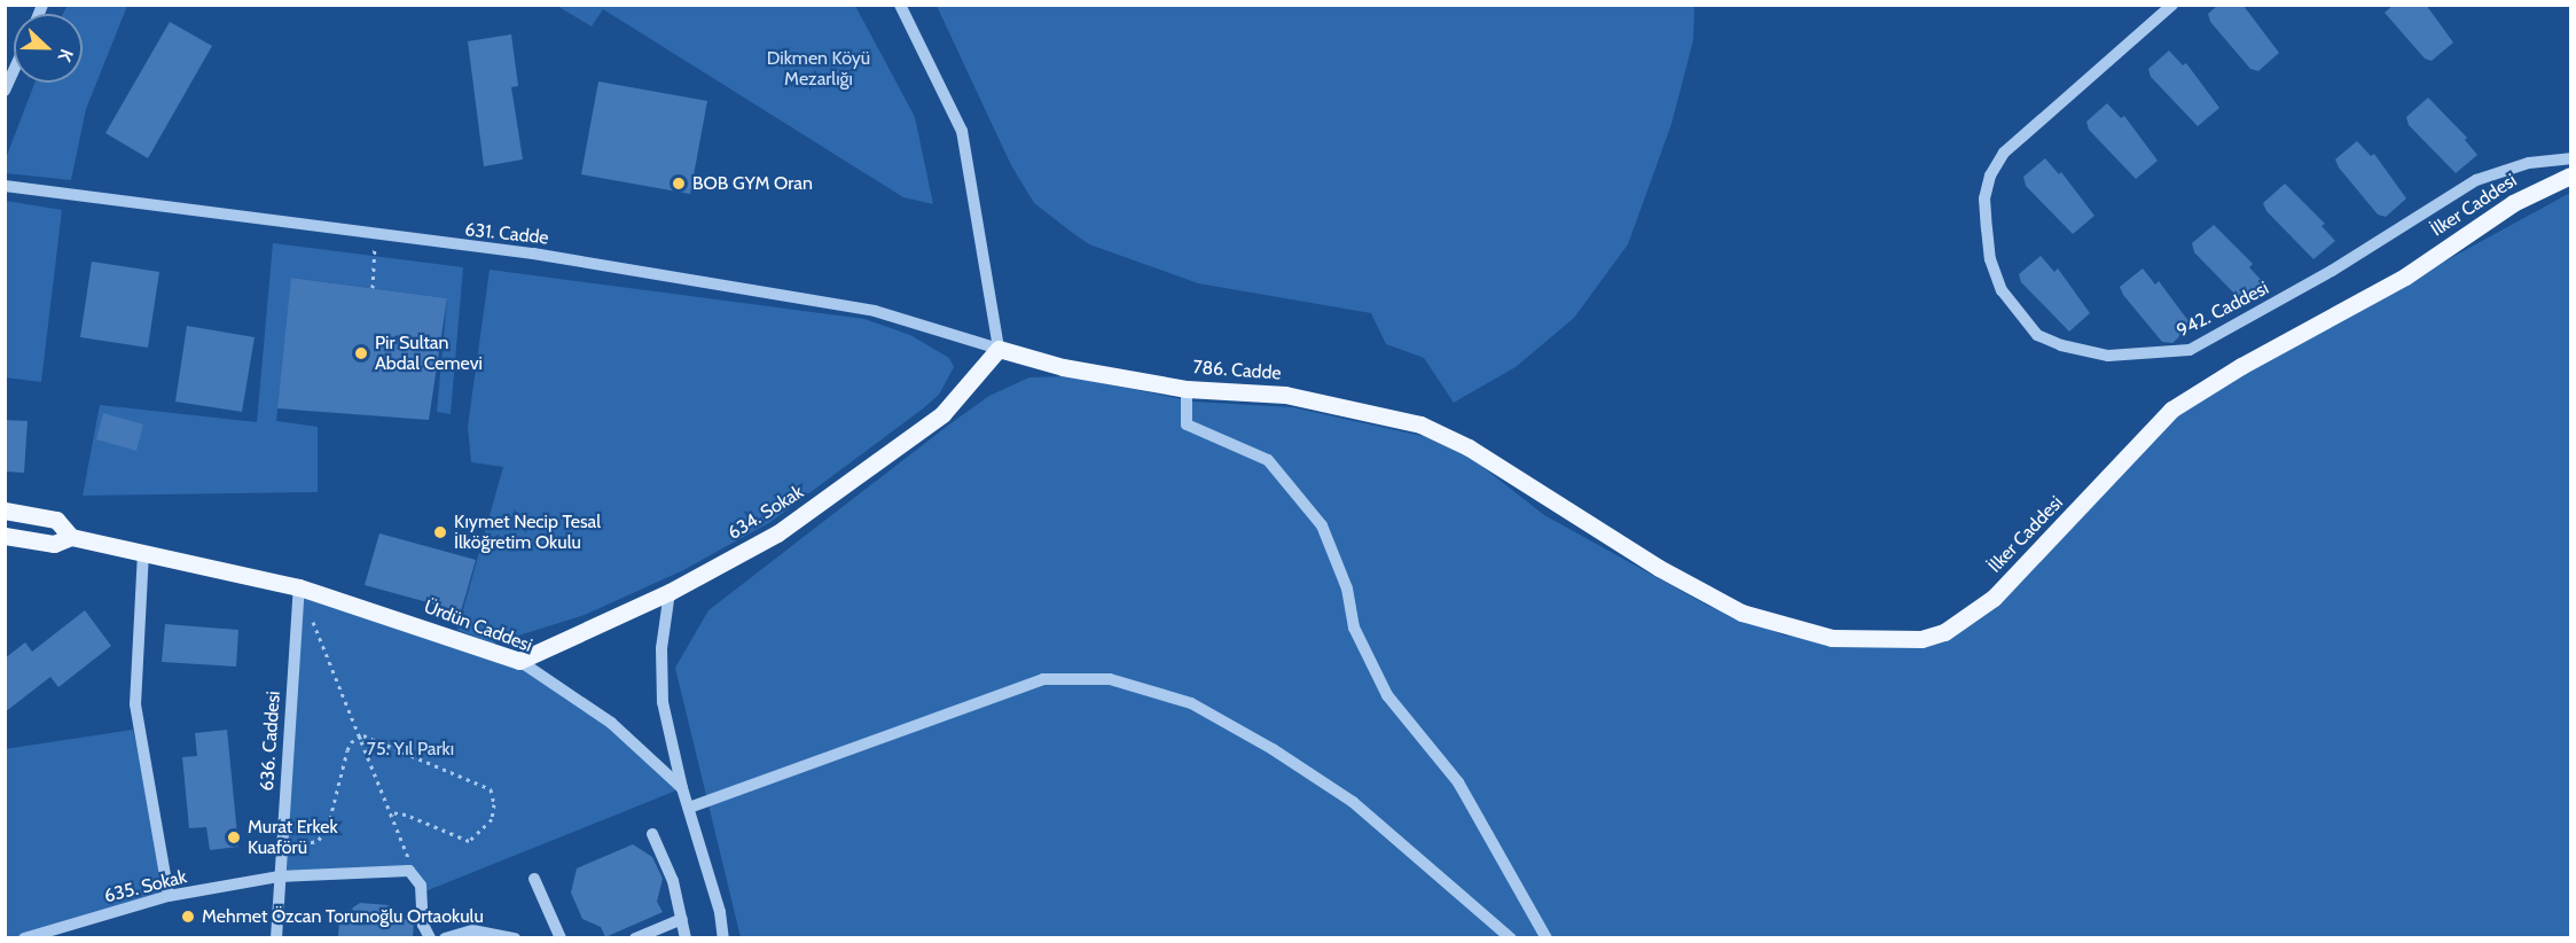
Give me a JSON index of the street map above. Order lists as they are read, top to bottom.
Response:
{
  "streets": {
    "main road": [
      "İlker Caddesi",
      "786. Cadde",
      "634. Sokak",
      "Ürdün Caddesi"
    ],
    "street": [
      "631. Cadde",
      "942. Caddesi",
      "636. Caddesi",
      "635. Sokak"
    ]
  },
  "crossings": [
    ["İlker Caddesi", "786. Cadde"],
    ["631. Cadde", "786. Cadde"],
    ["631. Cadde", "634. Sokak"],
    ["786. Cadde", "634. Sokak"],
    ["634. Sokak", "Ürdün Caddesi"],
    ["Ürdün Caddesi", "636. Caddesi"],
    ["636. Caddesi", "635. Sokak"]
  ],
  "parks": ["Dikmen Köyü Mezarlığı", "75. Yıl Parkı"],
  "places": [
    "BOB GYM Oran",
    "Pir Sultan Abdal Cemevi",
    "Kıymet Necip Tesal İlköğretim Okulu",
    "Murat Erkek Kuaförü",
    "Mehmet Özcan Torunoğlu Ortaokulu"
  ],
  "north": "right"
}
